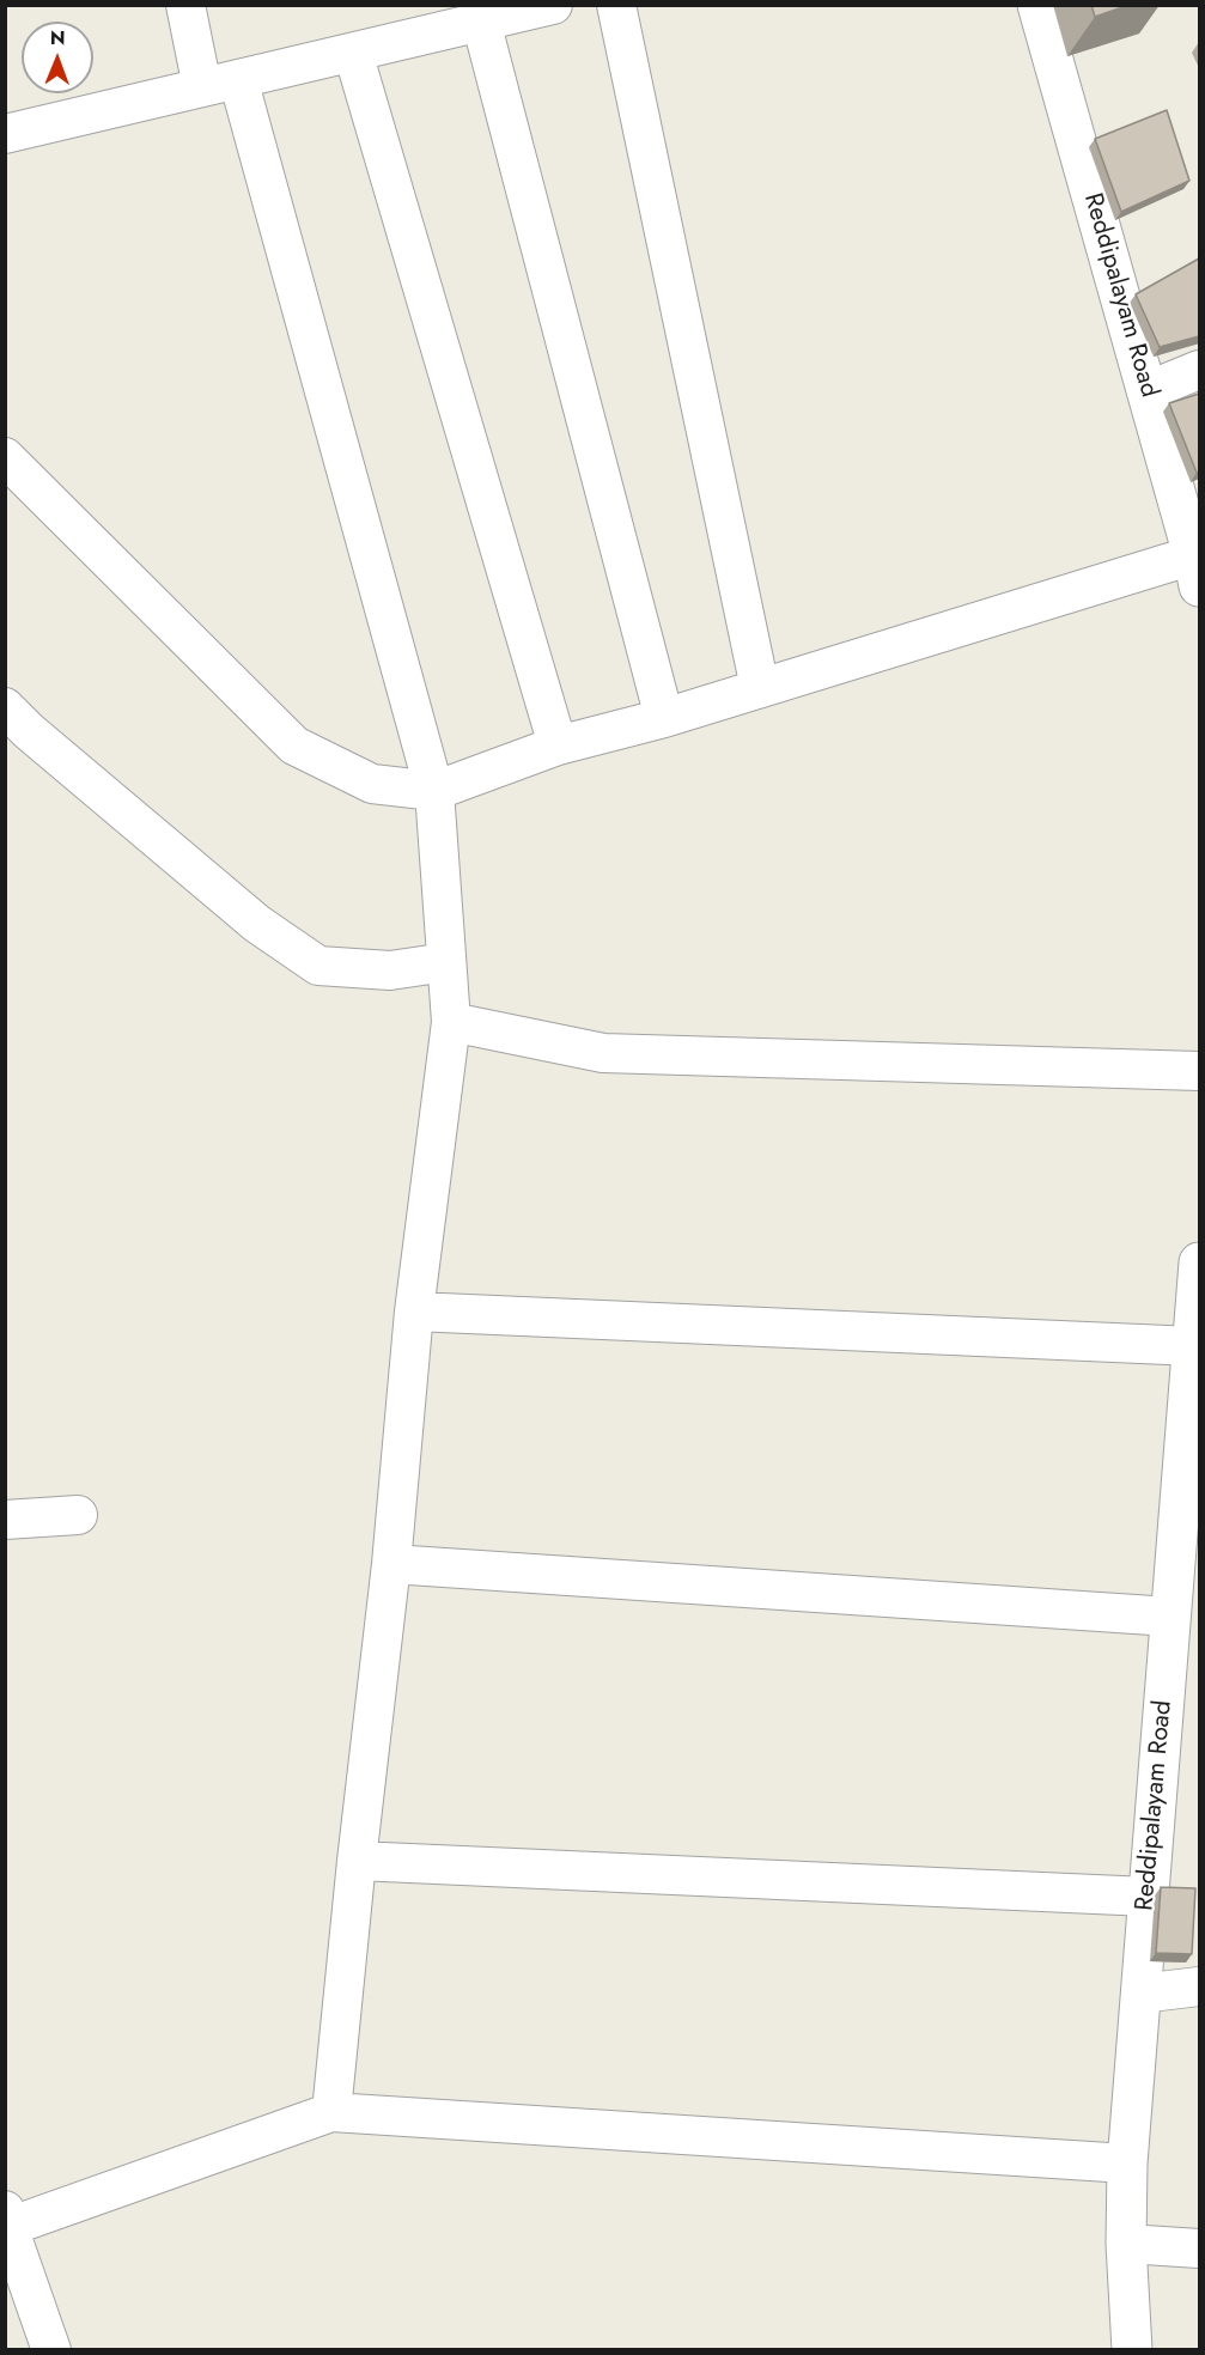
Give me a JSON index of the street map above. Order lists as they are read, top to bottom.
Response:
{
  "streets": {
    "street": ["Reddipalayam Road"]
  },
  "north": "top"
}
